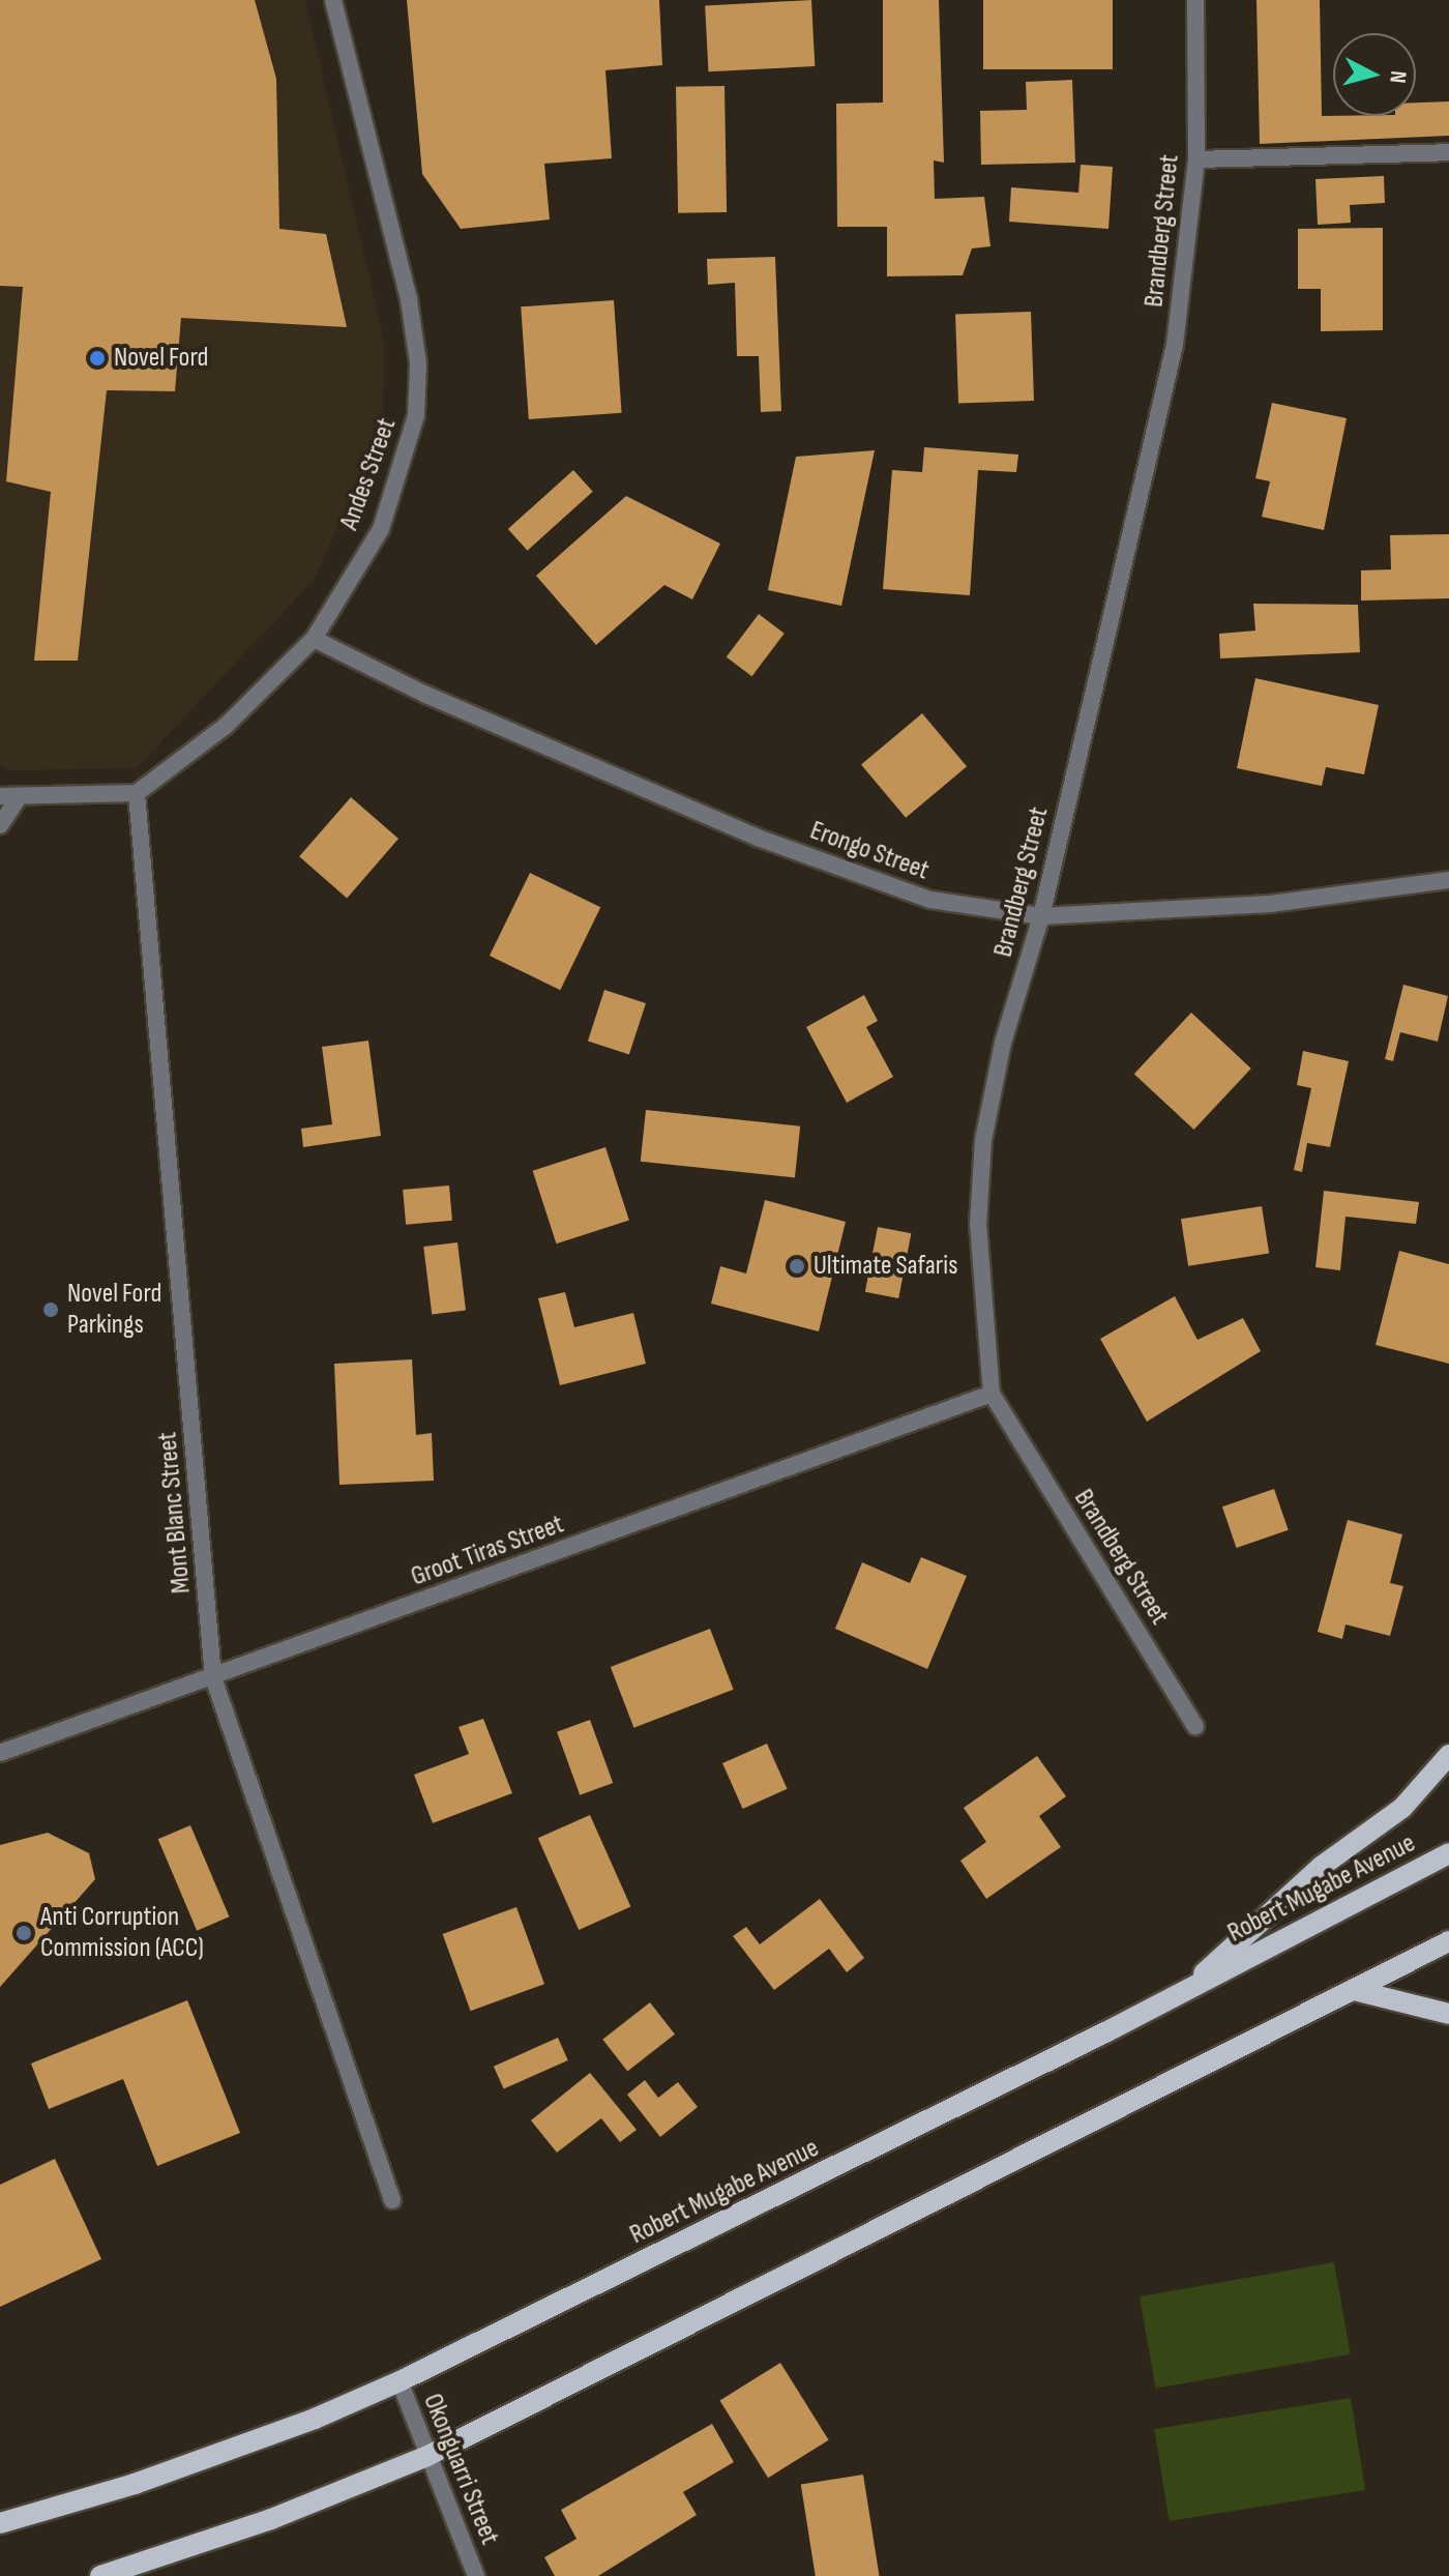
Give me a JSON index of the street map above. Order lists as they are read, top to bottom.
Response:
{
  "streets": {
    "main road": ["Robert Mugabe Avenue"],
    "street": [
      "Brandberg Street",
      "Andes Street",
      "Erongo Street",
      "Mont Blanc Street",
      "Groot Tiras Street",
      "Okonguarri Street"
    ]
  },
  "crossings": [
    ["Brandberg Street", "Erongo Street"],
    ["Brandberg Street", "Groot Tiras Street"],
    ["Andes Street", "Erongo Street"],
    ["Andes Street", "Mont Blanc Street"],
    ["Mont Blanc Street", "Groot Tiras Street"],
    ["Robert Mugabe Avenue", "Okonguarri Street"]
  ],
  "places": [
    "Novel Ford",
    "Ultimate Safaris",
    "Novel Ford Parkings",
    "Anti Corruption Commission (ACC)"
  ],
  "north": "right"
}
